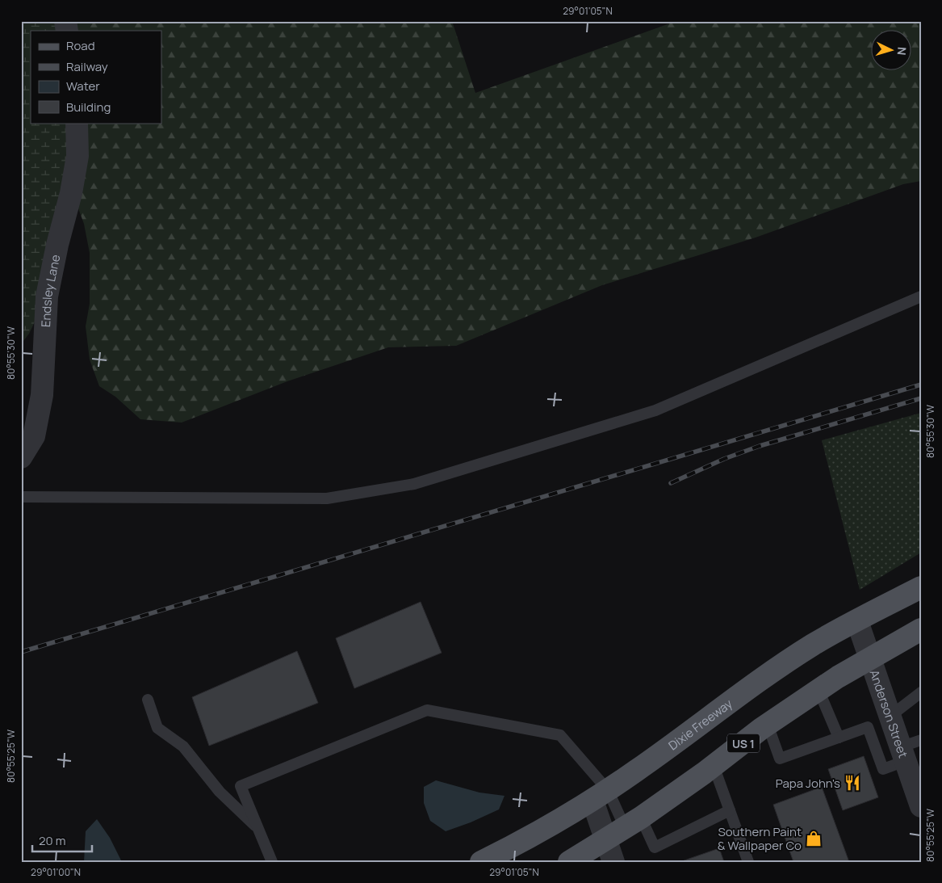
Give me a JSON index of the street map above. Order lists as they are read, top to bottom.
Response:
{
  "streets": {
    "main road": ["Dixie Freeway", "US 1"],
    "street": ["Endsley Lane", "Anderson Street"]
  },
  "crossings": [
    ["Anderson Street", "Dixie Freeway"],
    ["Anderson Street", "US 1"]
  ],
  "places": {
    "restaurant": ["Papa John's"],
    "shop": ["Southern Paint & Wallpaper Co"]
  },
  "legend": [
    "Road",
    "Railway",
    "Water",
    "Building"
  ],
  "scale_bar": "20 m",
  "north": "right",
  "coordinates": [
    "29°01'05\"N",
    "80°55'30\"W",
    "80°55'25\"W",
    "29°01'00\"N"
  ]
}
